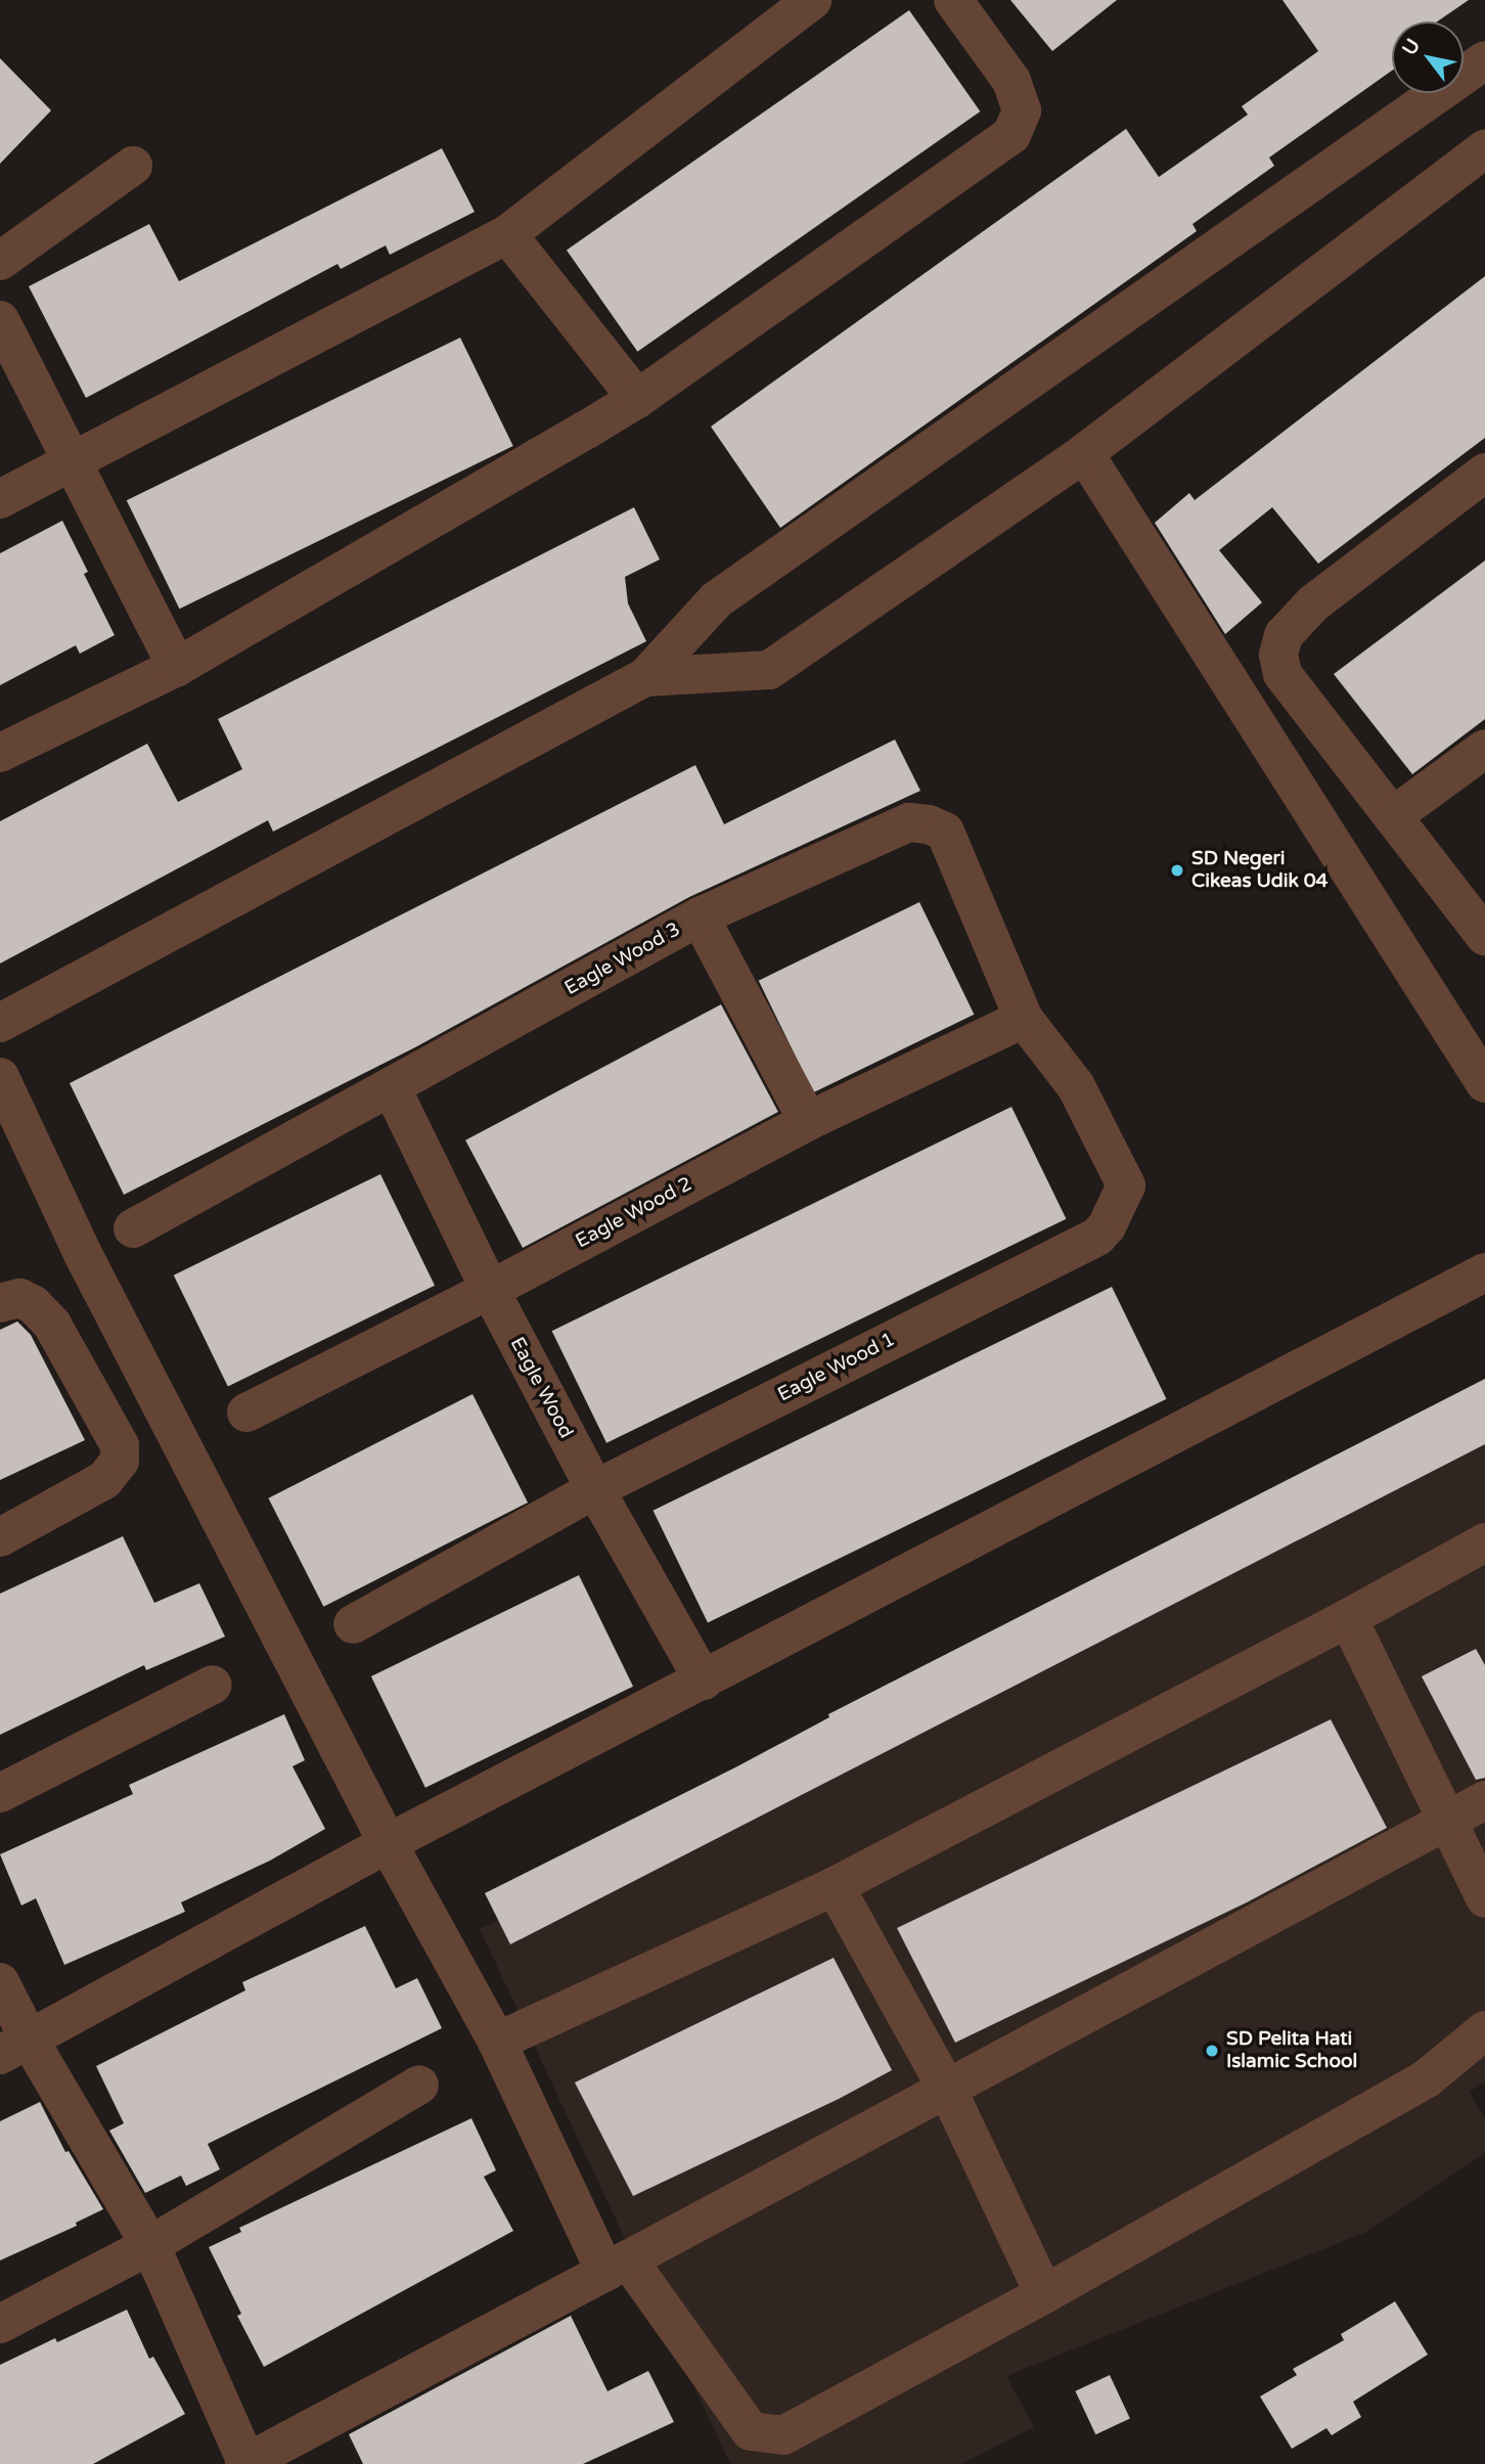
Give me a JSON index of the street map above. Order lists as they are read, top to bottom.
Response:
{
  "streets": {
    "street": [
      "Eagle Wood 3",
      "Eagle Wood 2",
      "Eagle Wood 1",
      "Eagle Wood"
    ]
  },
  "crossings": [
    ["Eagle Wood 3", "Eagle Wood 2"],
    ["Eagle Wood 3", "Eagle Wood 1"],
    ["Eagle Wood 3", "Eagle Wood"],
    ["Eagle Wood 2", "Eagle Wood 1"],
    ["Eagle Wood 2", "Eagle Wood"],
    ["Eagle Wood 1", "Eagle Wood"]
  ],
  "places": ["SD Negeri Cikeas Udik 04", "SD Pelita Hati Islamic School"],
  "north": "top left"
}
